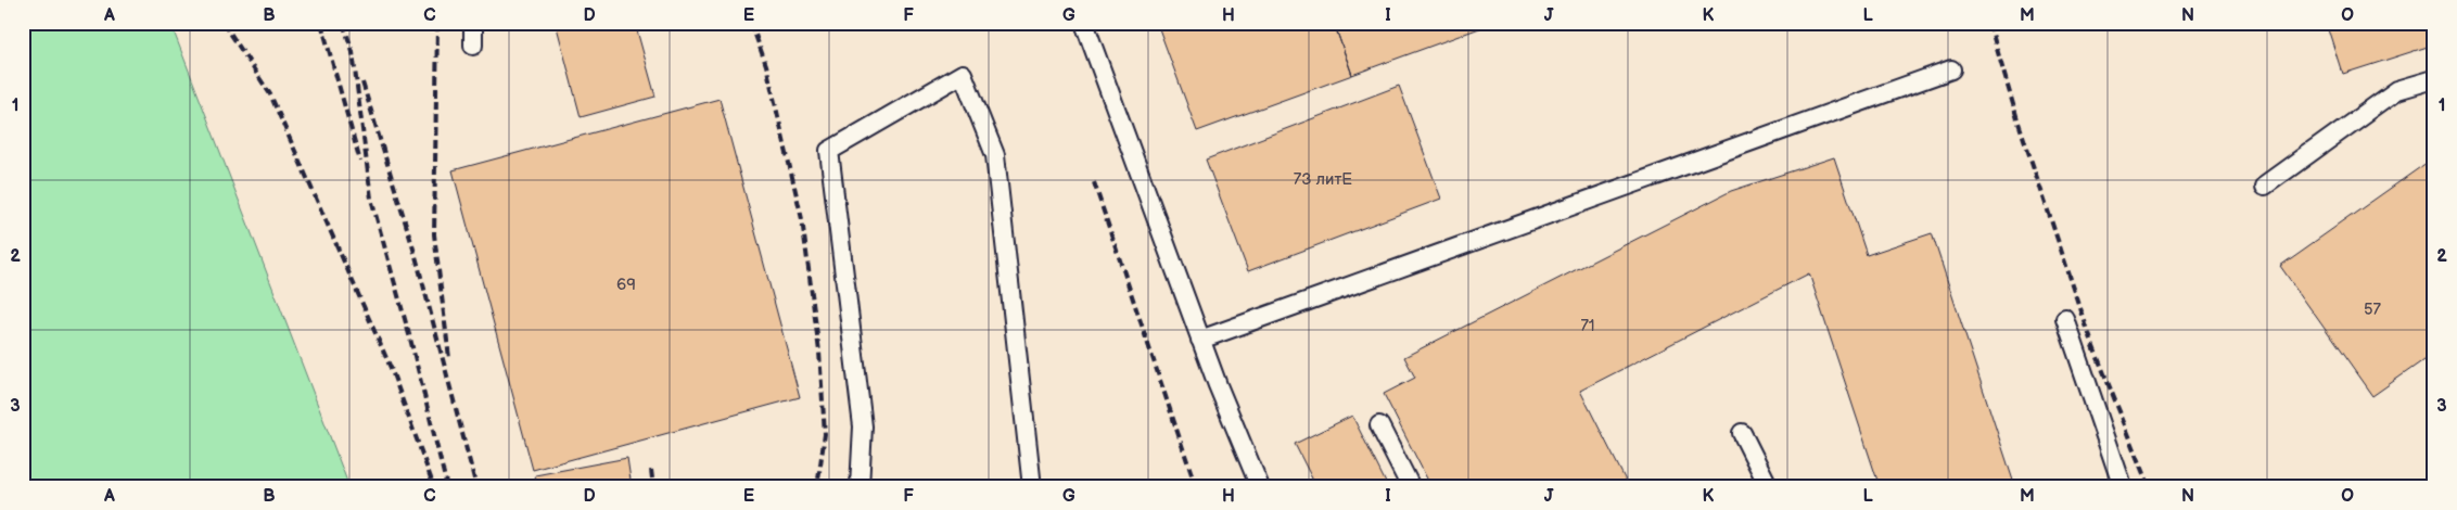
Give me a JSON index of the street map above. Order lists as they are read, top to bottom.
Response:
{
  "house_numbers": [
    "73 литЕ",
    "69",
    "57",
    "71"
  ],
  "grid": {
    "columns": [
      "A",
      "B",
      "C",
      "D",
      "E",
      "F",
      "G",
      "H",
      "I",
      "J",
      "K",
      "L",
      "M",
      "N",
      "O"
    ],
    "rows": ["1", "2", "3"]
  }
}
